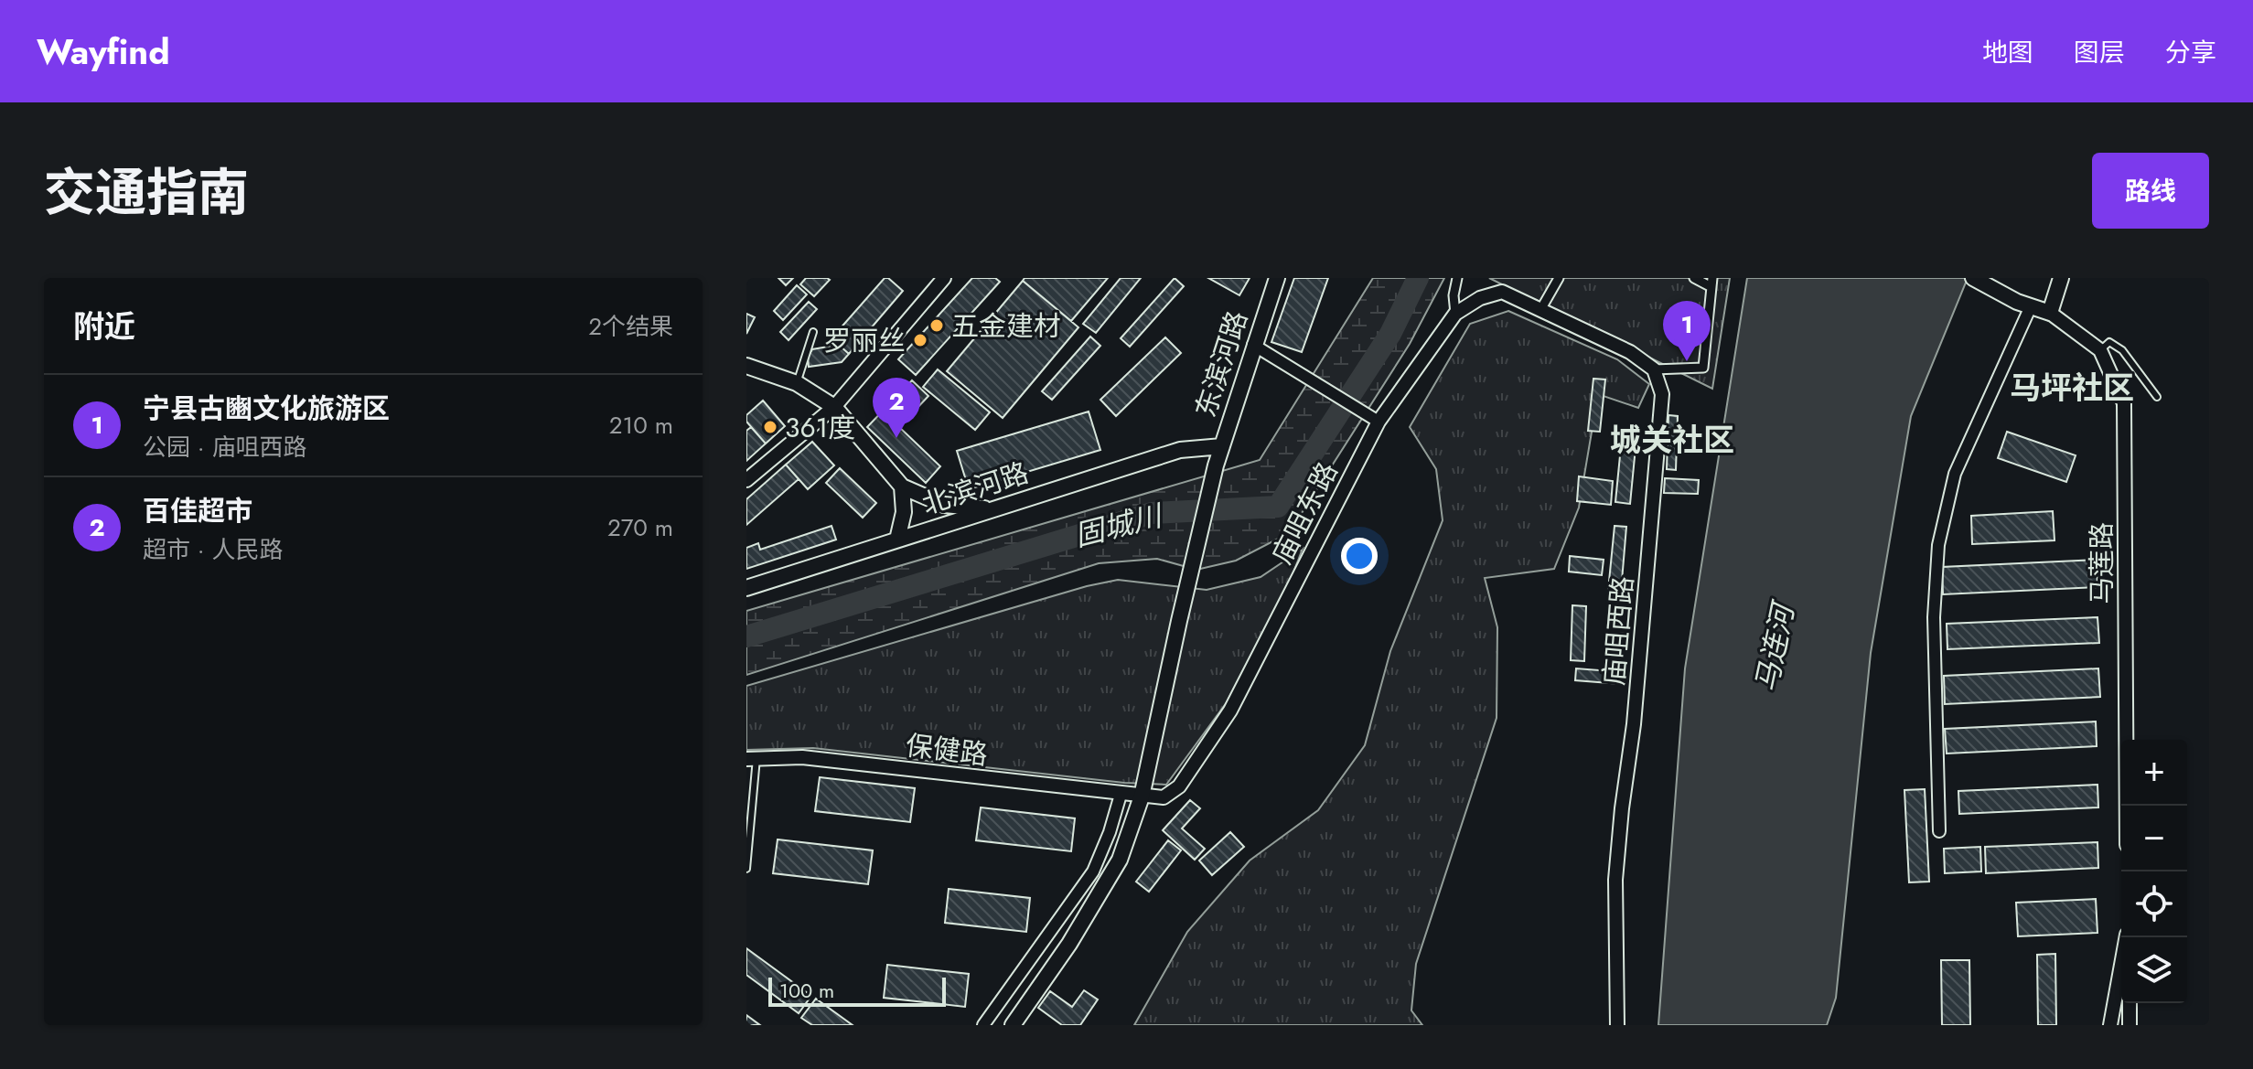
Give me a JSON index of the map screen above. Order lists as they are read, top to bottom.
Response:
{
  "streets": {
    "main road": ["东滨河路", "北滨河路"],
    "street": [
      "庙咀东路",
      "马莲路",
      "庙咀西路",
      "保健路"
    ]
  },
  "crossings": [
    ["东滨河路", "北滨河路"],
    ["东滨河路", "庙咀东路"],
    ["东滨河路", "保健路"],
    ["庙咀东路", "保健路"]
  ],
  "districts": ["马坪社区", "城关社区"],
  "water": ["固城川", "马连河"],
  "places": ["五金建材", "罗丽丝", "361度"],
  "scale_bar": "100 m",
  "page": {
    "header": "Wayfind",
    "nav": ["地图", "图层", "分享"],
    "title": "交通指南",
    "buttons": "路线",
    "heading": ["附近", "2个结果"],
    "pins": ["1", "2"],
    "list": [
      {
        "mark": "1",
        "name": "宁县古豳文化旅游区",
        "note": "公园 · 庙咀西路",
        "value": "210 m"
      },
      {
        "mark": "2",
        "name": "百佳超市",
        "note": "超市 · 人民路",
        "value": "270 m"
      }
    ],
    "map_buttons": ["+", "−"],
    "scale": "100 m"
  }
}
